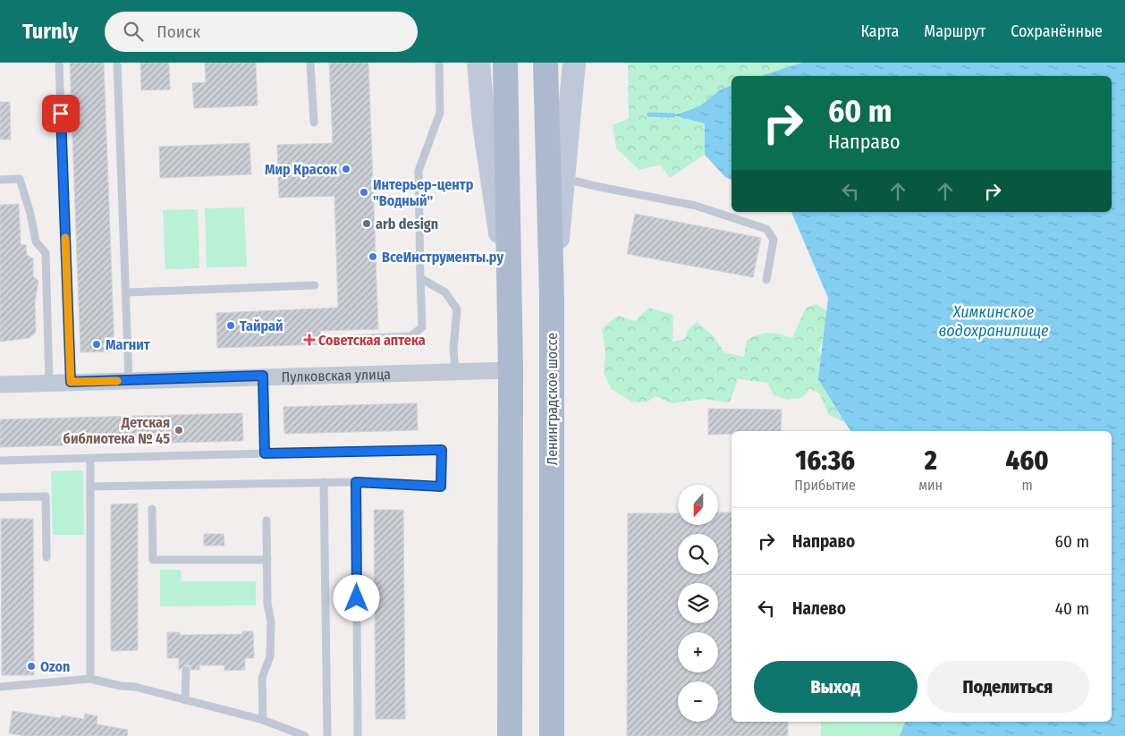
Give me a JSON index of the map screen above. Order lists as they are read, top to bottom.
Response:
{
  "streets": {
    "main road": ["Ленинградское шоссе"],
    "street": ["Пулковская улица"]
  },
  "water": ["Химкинское водохранилище"],
  "places": {
    "other": [
      "Мир Красок",
      "Интерьер-центр \"Водный\"",
      "arb design",
      "ВсеИнструменты.ру",
      "Тайрай",
      "Магнит",
      "Детская библиотека № 45",
      "Ozon"
    ],
    "health": ["Советская аптека"]
  },
  "north": "bottom",
  "page": {
    "header": "Turnly",
    "search": "Поиск",
    "nav": ["Карта", "Маршрут", "Сохранённые"],
    "turn": ["60 m", "Направо"],
    "eta": [
      "16:36",
      "Прибытие",
      "2",
      "мин",
      "460",
      "m"
    ],
    "map_buttons": ["+", "−"],
    "list": [
      {
        "name": "Направо",
        "value": "60 m"
      },
      {
        "name": "Налево",
        "value": "40 m"
      }
    ],
    "buttons": ["Выход", "Поделиться"]
  }
}
